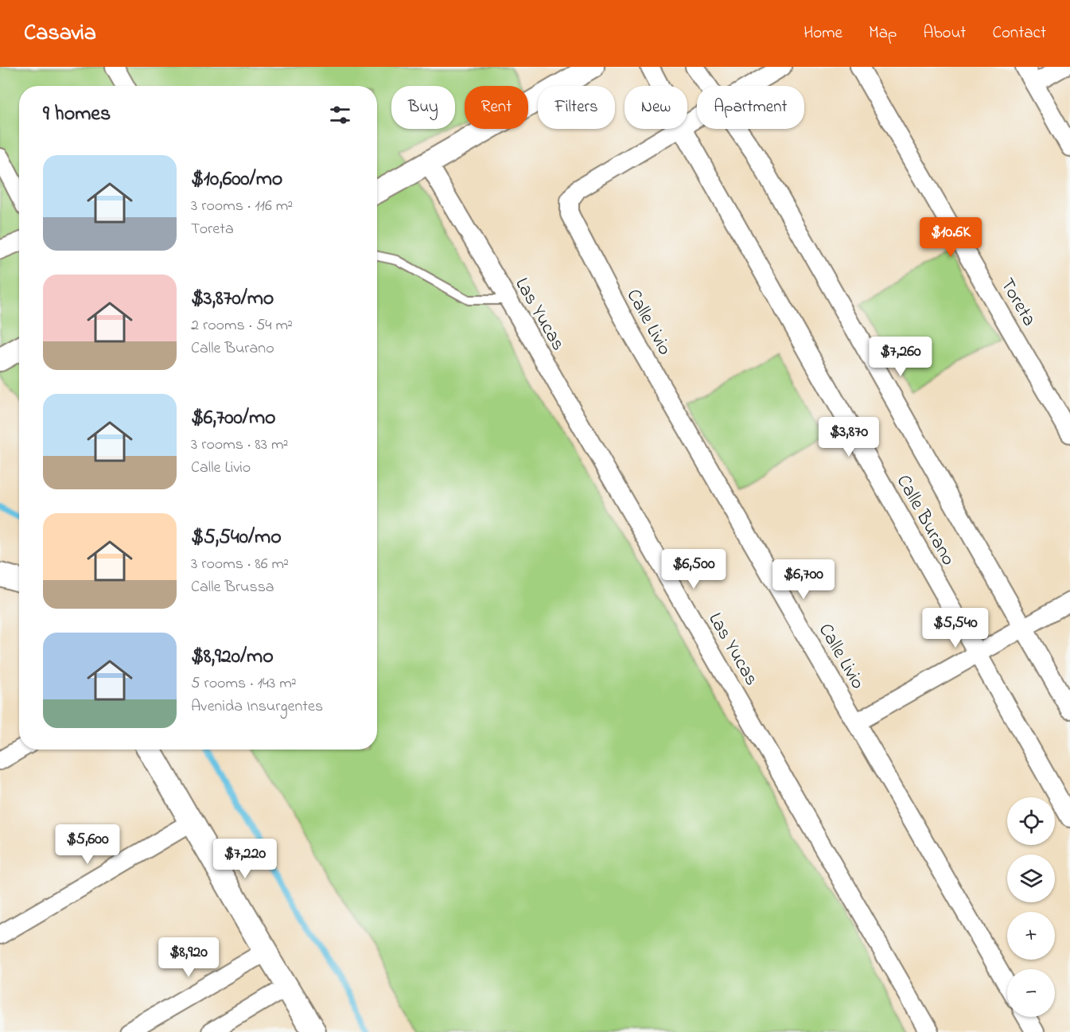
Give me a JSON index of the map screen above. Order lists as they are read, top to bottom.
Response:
{
  "streets": {
    "street": [
      "Toreta",
      "Las Yucas",
      "Calle Livio",
      "Calle Burano"
    ]
  },
  "page": {
    "header": "Casavia",
    "nav": [
      "Home",
      "Map",
      "About",
      "Contact"
    ],
    "chip": [
      "Buy",
      "Rent",
      "Filters",
      "New",
      "Apartment"
    ],
    "heading": "9 homes",
    "list": [
      {
        "name": "$10,600/mo",
        "note": "3 rooms · 116 m² · Toreta"
      },
      {
        "name": "$3,870/mo",
        "note": "2 rooms · 54 m² · Calle Burano"
      },
      {
        "name": "$6,700/mo",
        "note": "3 rooms · 83 m² · Calle Livio"
      },
      {
        "name": "$5,540/mo",
        "note": "3 rooms · 86 m² · Calle Brussa"
      },
      {
        "name": "$8,920/mo",
        "note": "5 rooms · 143 m² · Avenida Insurgentes"
      }
    ],
    "price": [
      "$10.6K",
      "$7,260",
      "$3,870",
      "$6,500",
      "$6,700",
      "$5,540",
      "$5,600",
      "$7,220",
      "$8,920"
    ],
    "map_buttons": ["+", "−"]
  }
}
